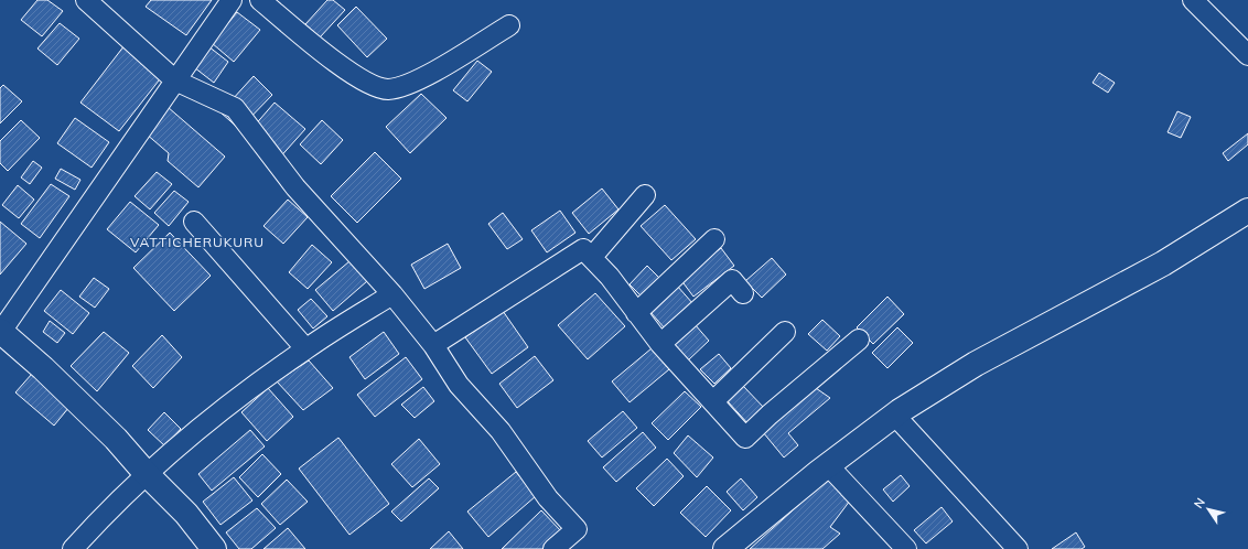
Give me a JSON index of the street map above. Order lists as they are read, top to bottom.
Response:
{
  "districts": ["VATTICHERUKURU"],
  "north": "top left"
}
